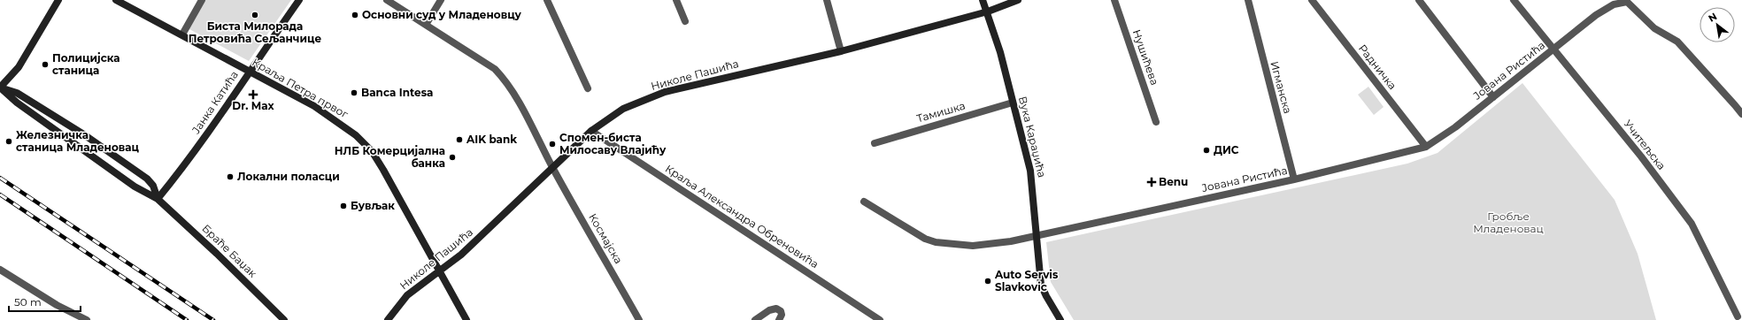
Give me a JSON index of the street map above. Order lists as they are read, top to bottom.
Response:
{
  "streets": {
    "street": [
      "Нушићева",
      "Радничка",
      "Јована Ристића",
      "Николе Пашића",
      "Игманска",
      "Краља Петра првог",
      "Јанка Катића",
      "Тамишка",
      "Вука Караџића",
      "Учитељска",
      "Краља Александра Обреновића",
      "Космајска",
      "Браће Баџак"
    ]
  },
  "crossings": [
    ["Радничка", "Јована Ристића"],
    ["Јована Ристића", "Игманска"],
    ["Јована Ристића", "Вука Караџића"],
    ["Јована Ристића", "Учитељска"],
    ["Николе Пашића", "Краља Петра првог"],
    ["Николе Пашића", "Вука Караџића"],
    ["Николе Пашића", "Краља Александра Обреновића"],
    ["Николе Пашића", "Космајска"],
    ["Краља Петра првог", "Јанка Катића"],
    ["Јанка Катића", "Браће Баџак"],
    ["Тамишка", "Вука Караџића"]
  ],
  "parks": ["Гробље Младеновац"],
  "places": {
    "other": [
      "Биста Милорада Петровића Сељанчице",
      "Основни суд у Младеновцу",
      "Полицијска станица",
      "Banca Intesa",
      "AIK bank",
      "Железничка станица Младеновац",
      "Спомен-биста Милосаву Влајићу",
      "ДИС",
      "НЛБ Комерцијална банка",
      "Локални поласци",
      "Бувљак",
      "Auto Servis Slavkovic"
    ],
    "health": ["Dr. Max", "Benu"]
  },
  "scale_bar": "50 m",
  "north": "top left"
}
